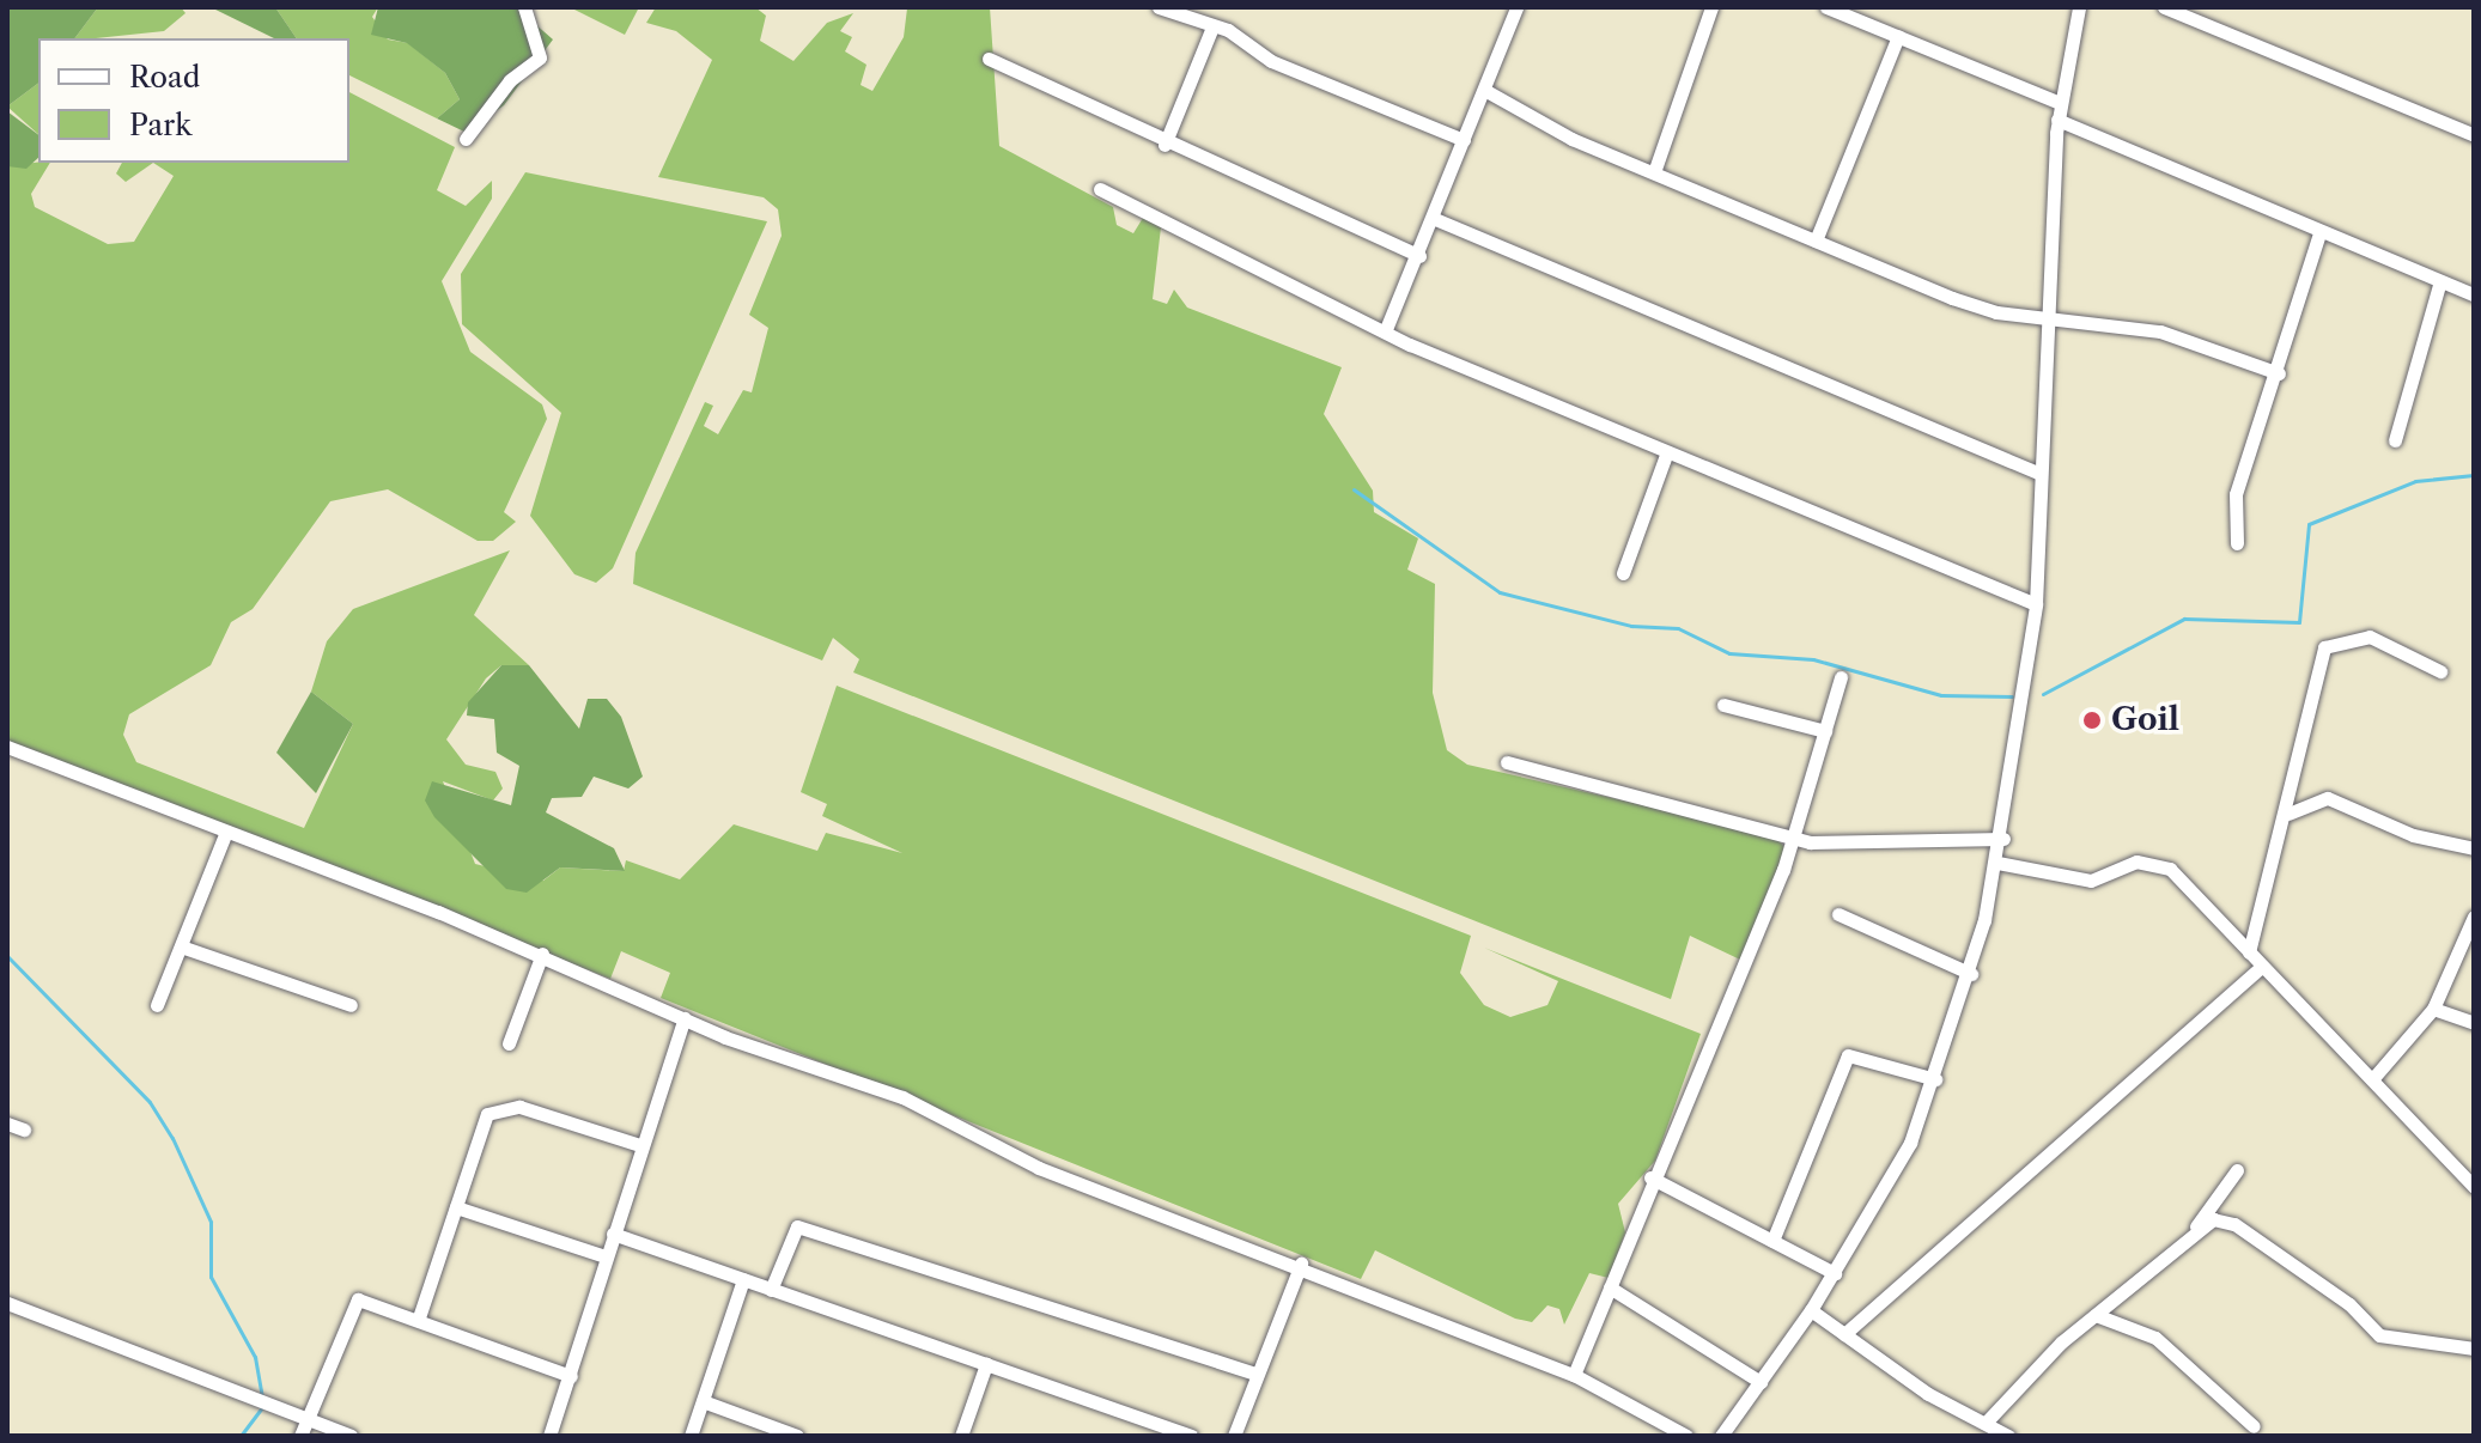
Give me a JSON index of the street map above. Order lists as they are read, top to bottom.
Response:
{
  "places": ["Goil"],
  "legend": ["Road", "Park"]
}
